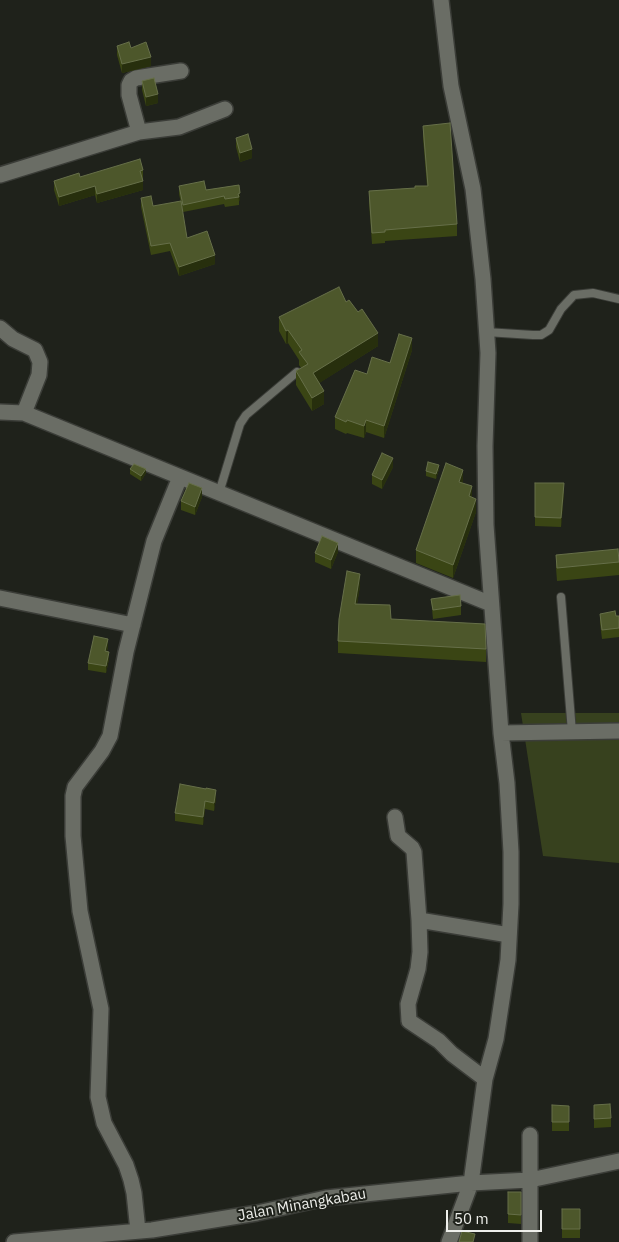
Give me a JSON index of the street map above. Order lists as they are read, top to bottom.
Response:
{
  "streets": {
    "street": ["Jalan Minangkabau"]
  },
  "scale_bar": "50 m"
}
